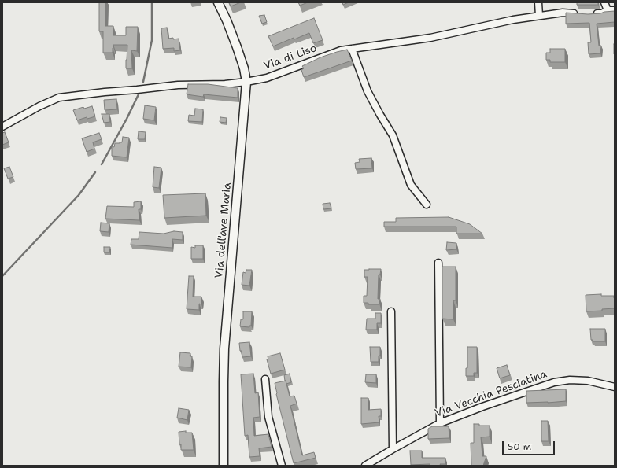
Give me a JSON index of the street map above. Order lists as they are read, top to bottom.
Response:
{
  "streets": {
    "street": ["Via di Liso", "Via dell'ave Maria", "Via Vecchia Pesciatina"]
  },
  "crossings": [
    ["Via di Liso", "Via dell'ave Maria"]
  ],
  "scale_bar": "50 m"
}
